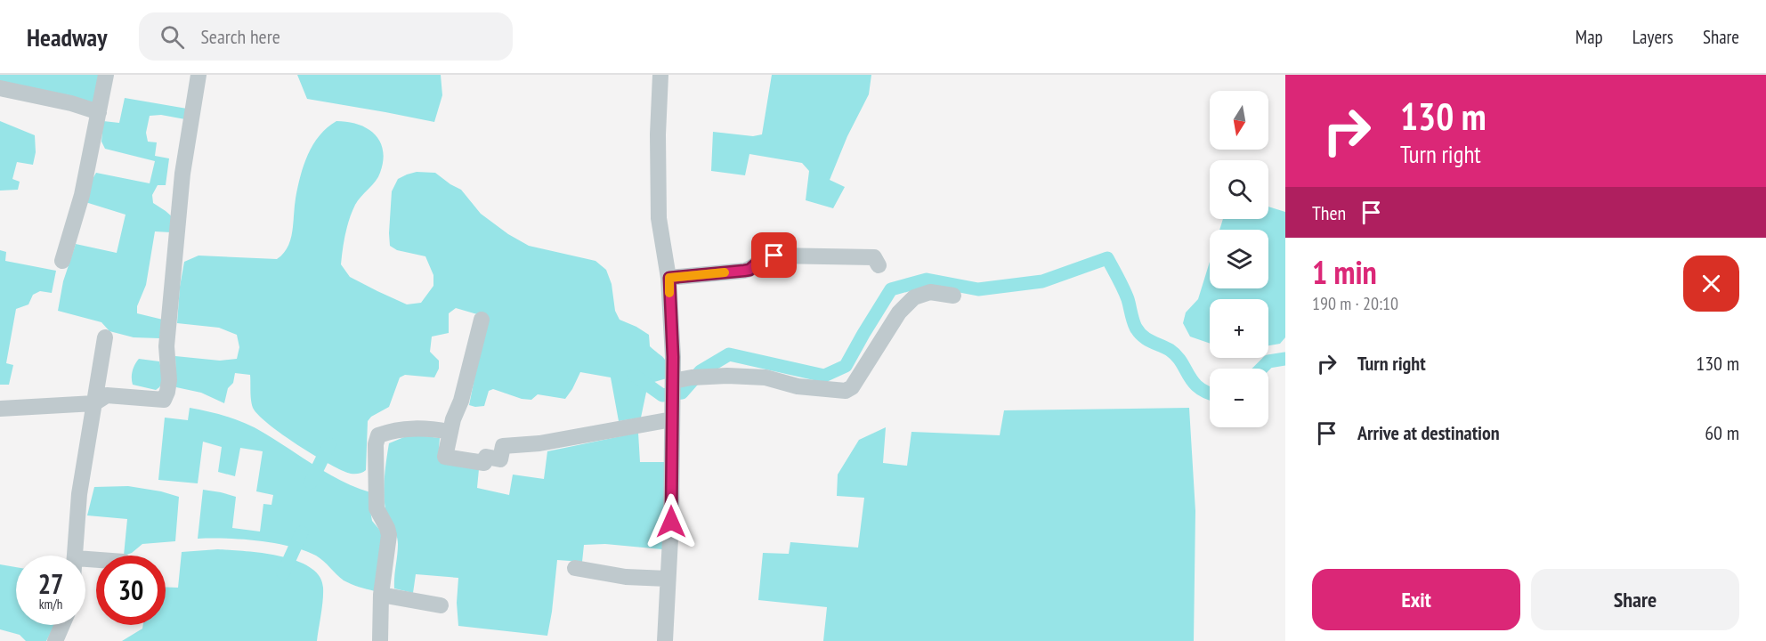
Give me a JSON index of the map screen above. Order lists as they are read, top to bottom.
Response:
{
  "north": "bottom",
  "page": {
    "header": "Headway",
    "search": "Search here",
    "nav": ["Map", "Layers", "Share"],
    "turn": ["130 m", "Turn right"],
    "map_buttons": ["+", "−"],
    "then": "Then",
    "heading": ["1 min", "190 m · 20:10"],
    "list": [
      {
        "name": "Turn right",
        "value": "130 m"
      },
      {
        "name": "Arrive at destination",
        "value": "60 m"
      }
    ],
    "speed": "27 km/h",
    "limit": "30",
    "buttons": ["Exit", "Share"]
  }
}
